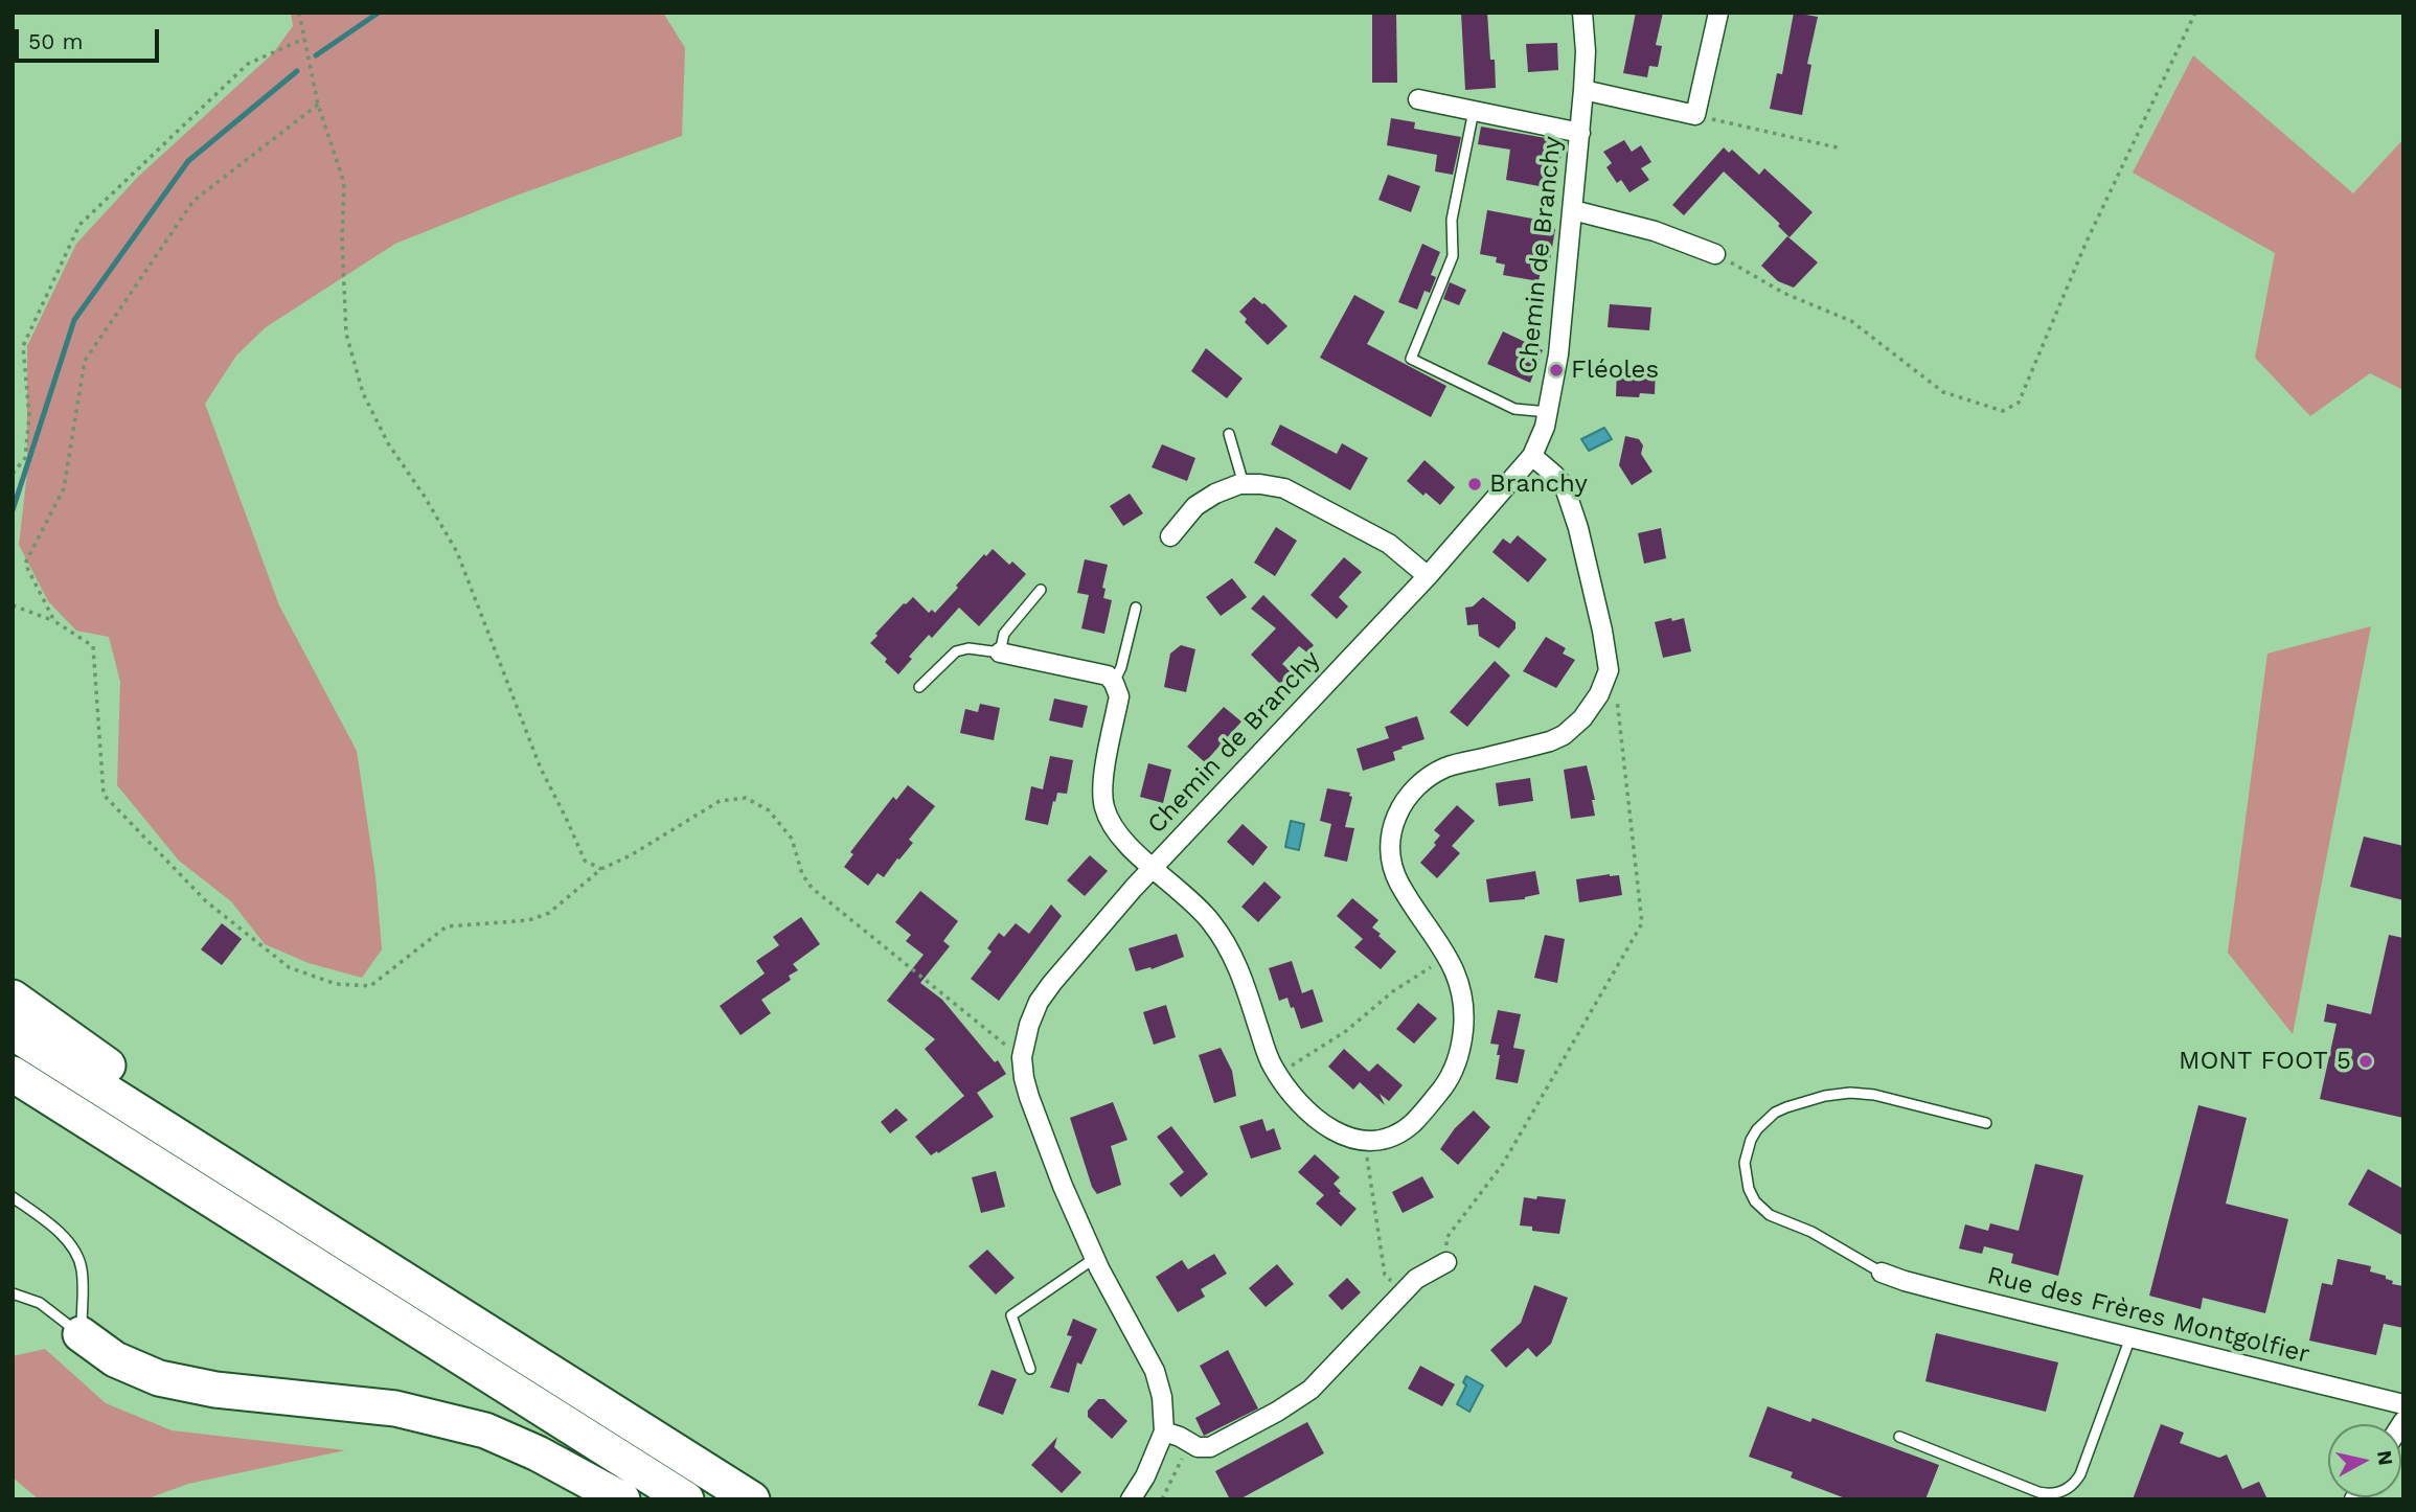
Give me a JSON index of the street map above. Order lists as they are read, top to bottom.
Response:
{
  "streets": {
    "street": ["Chemin de Branchy", "Rue des Frères Montgolfier"]
  },
  "places": ["Fléoles", "Branchy", "MONT FOOT 5"],
  "scale_bar": "50 m",
  "north": "right"
}
